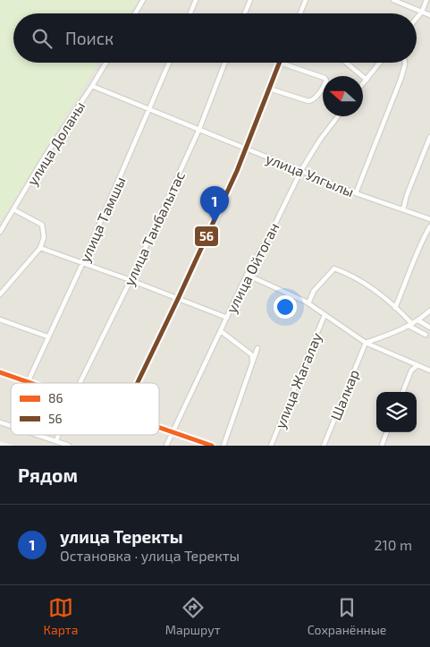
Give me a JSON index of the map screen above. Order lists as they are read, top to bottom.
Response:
{
  "streets": {
    "street": [
      "улица Доланы",
      "улица Улгылы",
      "улица Тамшы",
      "улица Танбалытас",
      "улица Ойтоган",
      "улица Жагалау",
      "Шалкар"
    ]
  },
  "crossings": [
    ["улица Доланы", "улица Улгылы"],
    ["улица Улгылы", "улица Тамшы"],
    ["улица Улгылы", "улица Танбалытас"],
    ["улица Улгылы", "улица Ойтоган"]
  ],
  "lines": ["transit line 56", "transit line 86"],
  "legend": ["86", "56"],
  "north": "left",
  "page": {
    "search": "Поиск",
    "pins": "1",
    "heading": "Рядом",
    "list": [
      {
        "mark": "1",
        "name": "улица Теректы",
        "note": "Остановка · улица Теректы",
        "value": "210 m"
      }
    ],
    "nav": ["Карта", "Маршрут", "Сохранённые"]
  }
}
